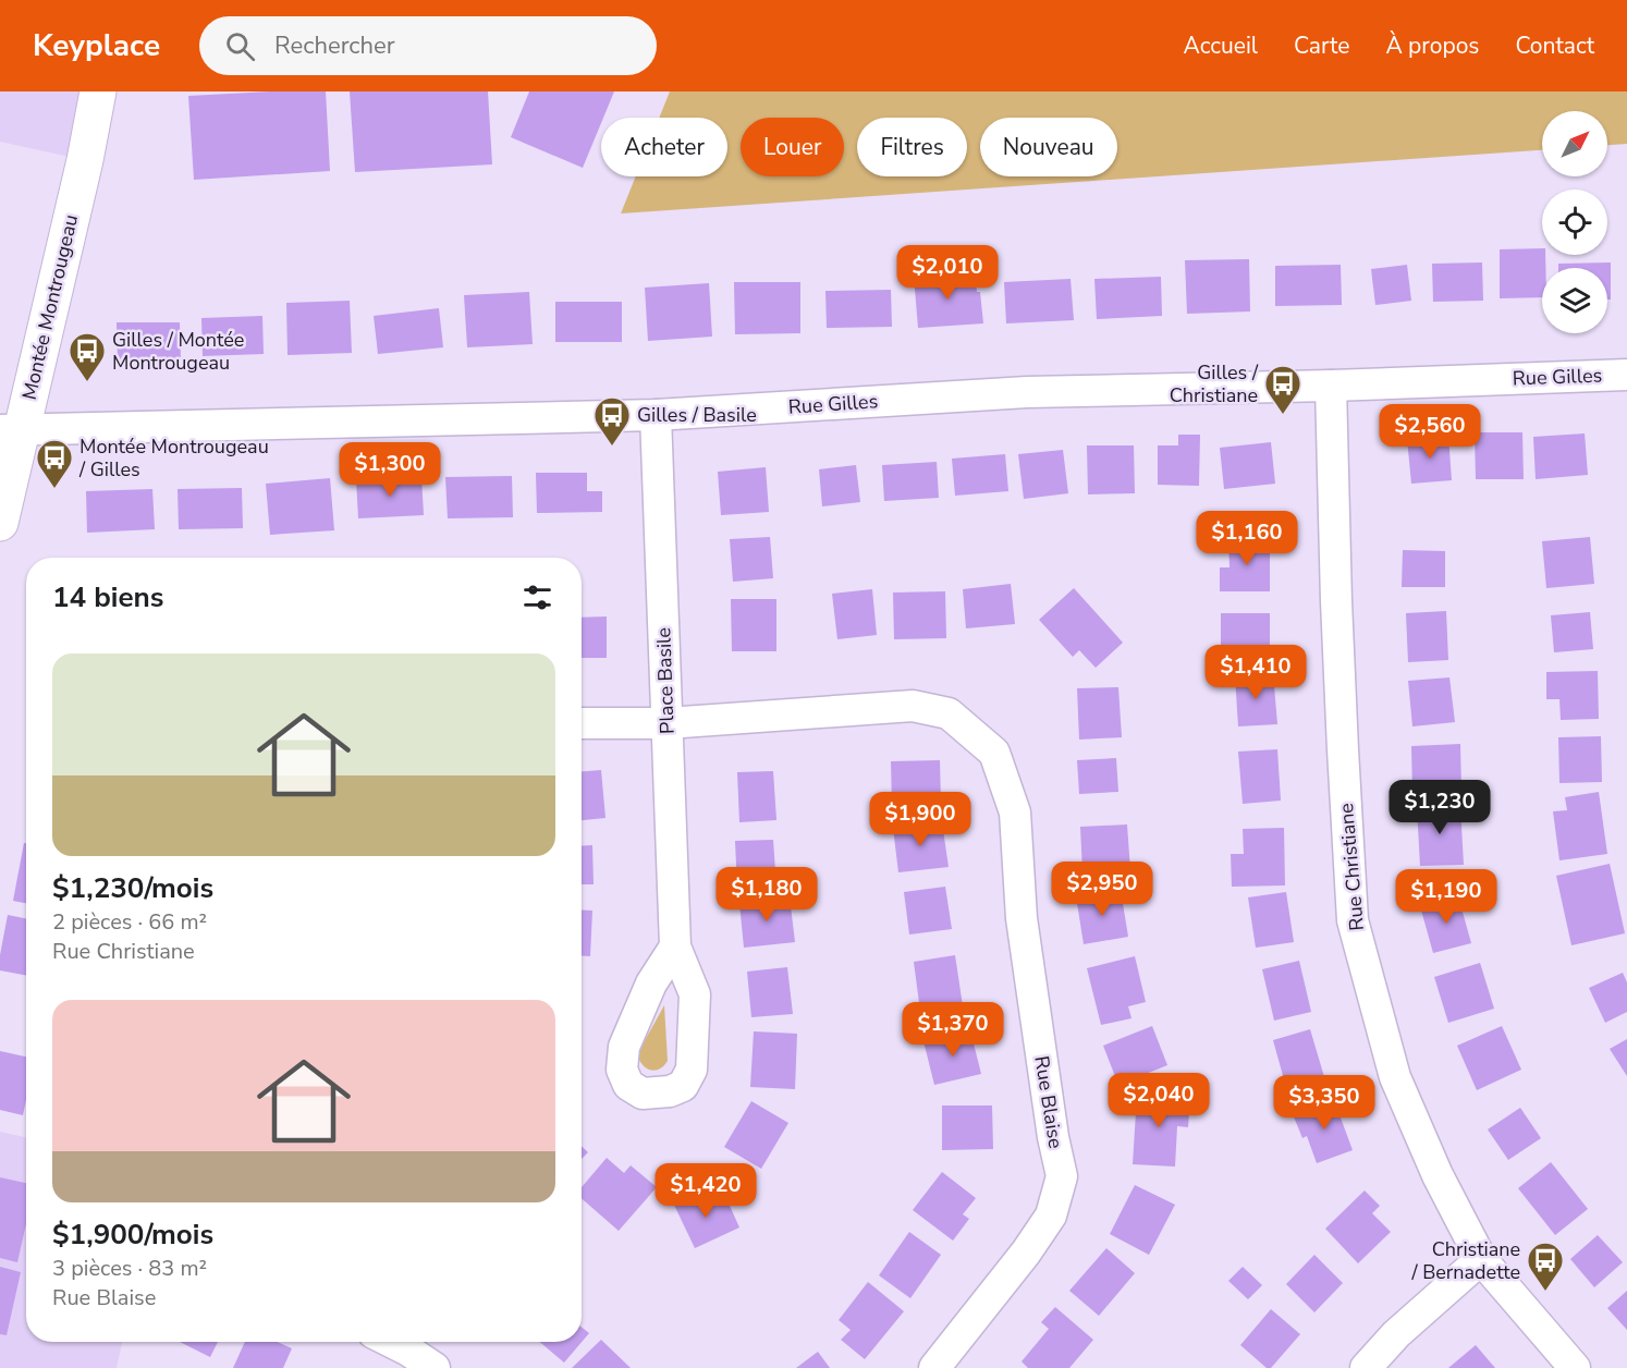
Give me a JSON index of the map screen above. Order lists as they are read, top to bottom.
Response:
{
  "streets": {
    "street": [
      "Montée Montrougeau",
      "Rue Gilles",
      "Place Basile",
      "Rue Christiane",
      "Rue Blaise"
    ]
  },
  "crossings": [
    ["Montée Montrougeau", "Rue Gilles"],
    ["Rue Gilles", "Place Basile"],
    ["Rue Gilles", "Rue Christiane"],
    ["Place Basile", "Rue Blaise"]
  ],
  "places": {
    "bus stop": [
      "Gilles / Montée Montrougeau",
      "Gilles / Christiane",
      "Gilles / Basile",
      "Montée Montrougeau / Gilles",
      "Christiane / Bernadette"
    ]
  },
  "north": "top right",
  "page": {
    "header": "Keyplace",
    "search": "Rechercher",
    "nav": [
      "Accueil",
      "Carte",
      "À propos",
      "Contact"
    ],
    "chip": [
      "Acheter",
      "Louer",
      "Filtres",
      "Nouveau"
    ],
    "price": [
      "$2,010",
      "$2,560",
      "$1,300",
      "$1,160",
      "$1,410",
      "$1,230",
      "$1,900",
      "$2,950",
      "$1,180",
      "$1,190",
      "$1,370",
      "$2,040",
      "$3,350",
      "$1,420"
    ],
    "heading": "14 biens",
    "list": [
      {
        "name": "$1,230/mois",
        "note": "2 pièces · 66 m² · Rue Christiane"
      },
      {
        "name": "$1,900/mois",
        "note": "3 pièces · 83 m² · Rue Blaise"
      }
    ]
  }
}
